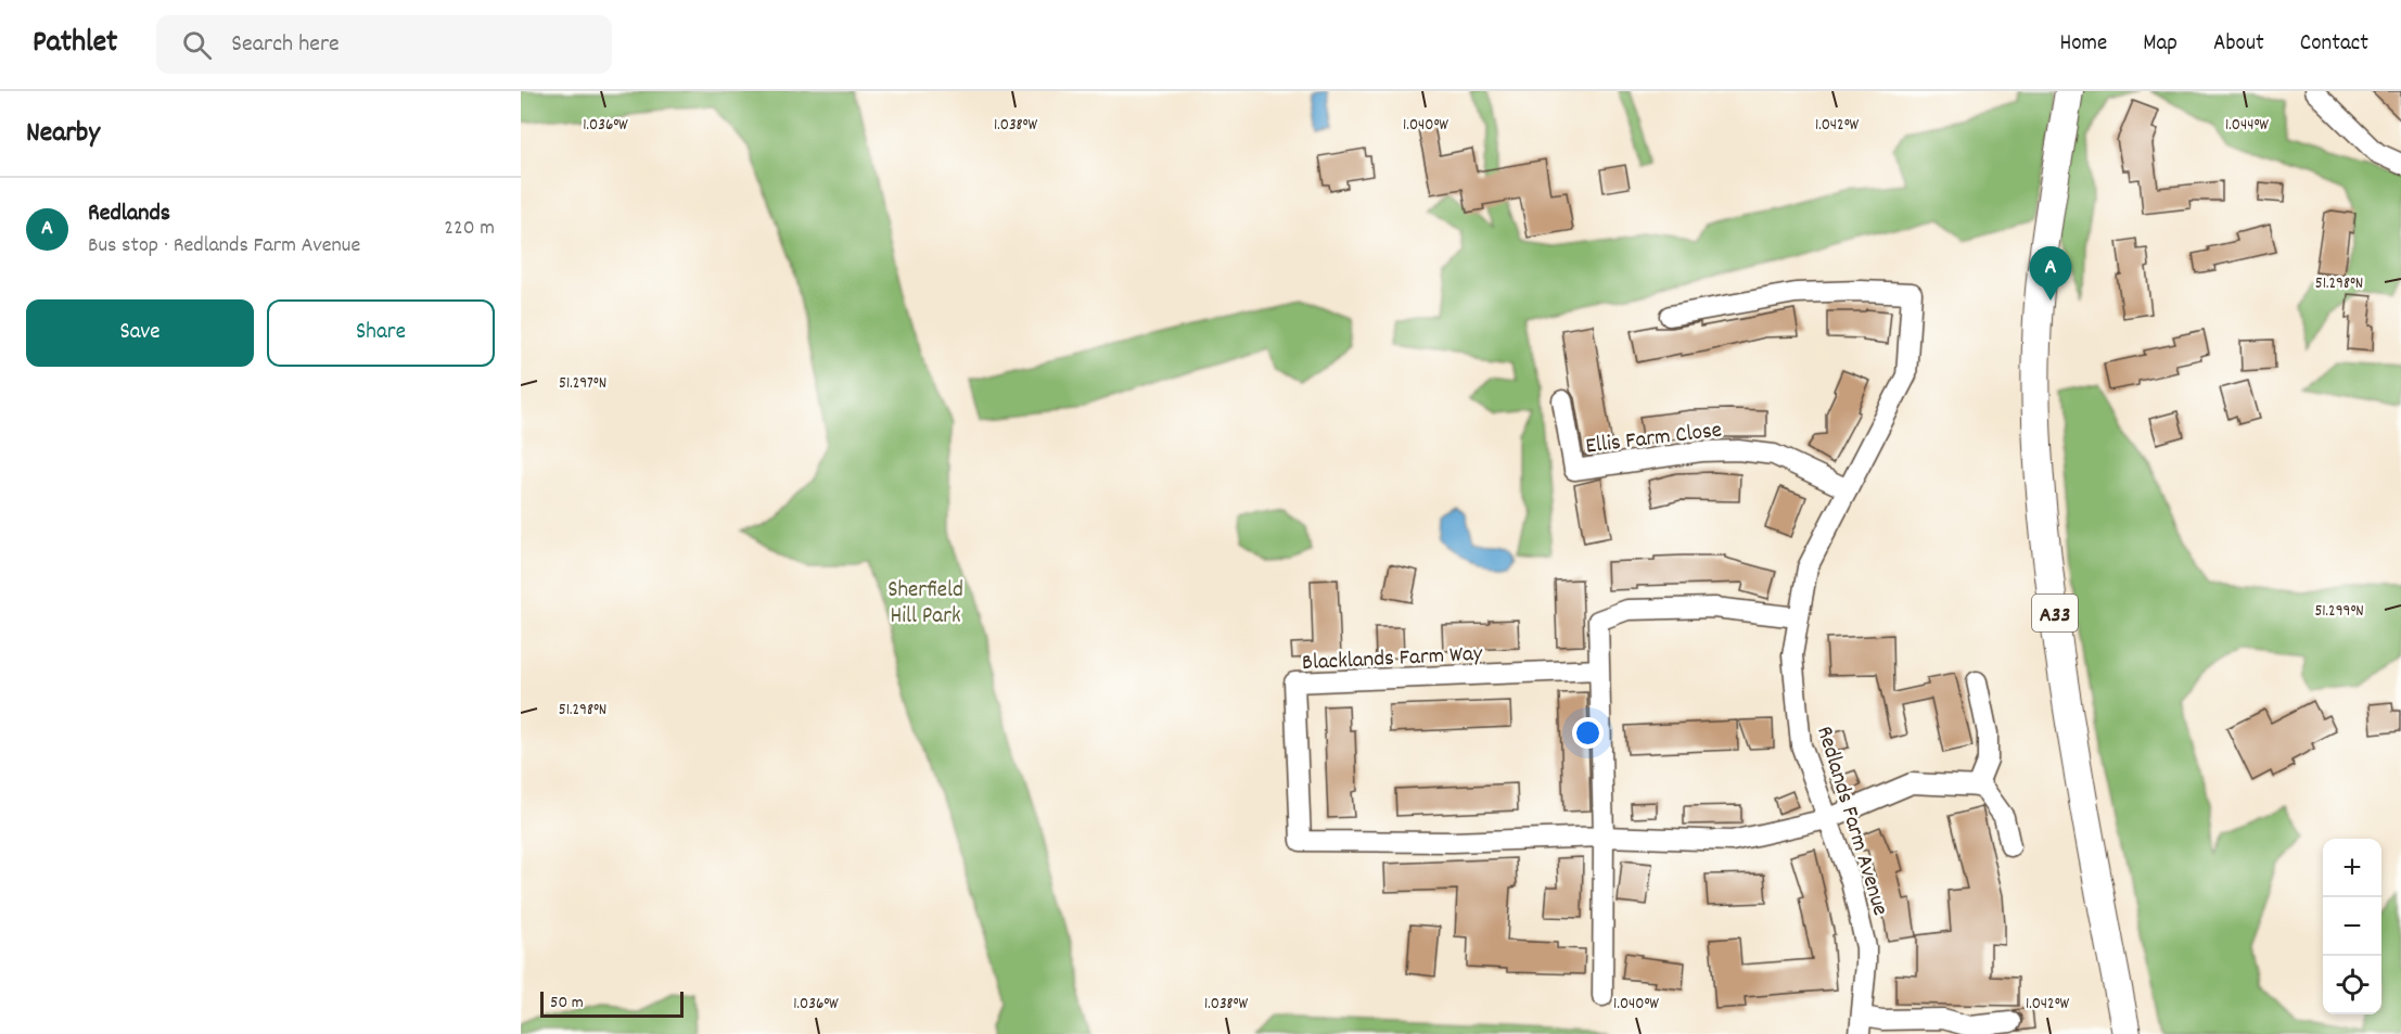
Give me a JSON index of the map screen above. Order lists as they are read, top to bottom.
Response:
{
  "streets": {
    "highway": ["A33"],
    "street": ["Ellis Farm Close", "Blacklands Farm Way", "Redlands Farm Avenue"]
  },
  "crossings": [
    ["Ellis Farm Close", "Redlands Farm Avenue"],
    ["Blacklands Farm Way", "Redlands Farm Avenue"]
  ],
  "parks": ["Sherfield Hill Park"],
  "scale_bar": "50 m",
  "page": {
    "header": "Pathlet",
    "search": "Search here",
    "nav": [
      "Home",
      "Map",
      "About",
      "Contact"
    ],
    "heading": "Nearby",
    "list": [
      {
        "mark": "A",
        "name": "Redlands",
        "note": "Bus stop · Redlands Farm Avenue",
        "value": "220 m"
      }
    ],
    "pins": "A",
    "buttons": ["Save", "Share"],
    "map_buttons": ["+", "−"],
    "scale": "50 m"
  },
  "coordinates": [
    "1.036°W",
    "1.038°W",
    "1.040°W",
    "1.042°W",
    "1.044°W",
    "51.298°N",
    "51.297°N",
    "51.299°N"
  ]
}
